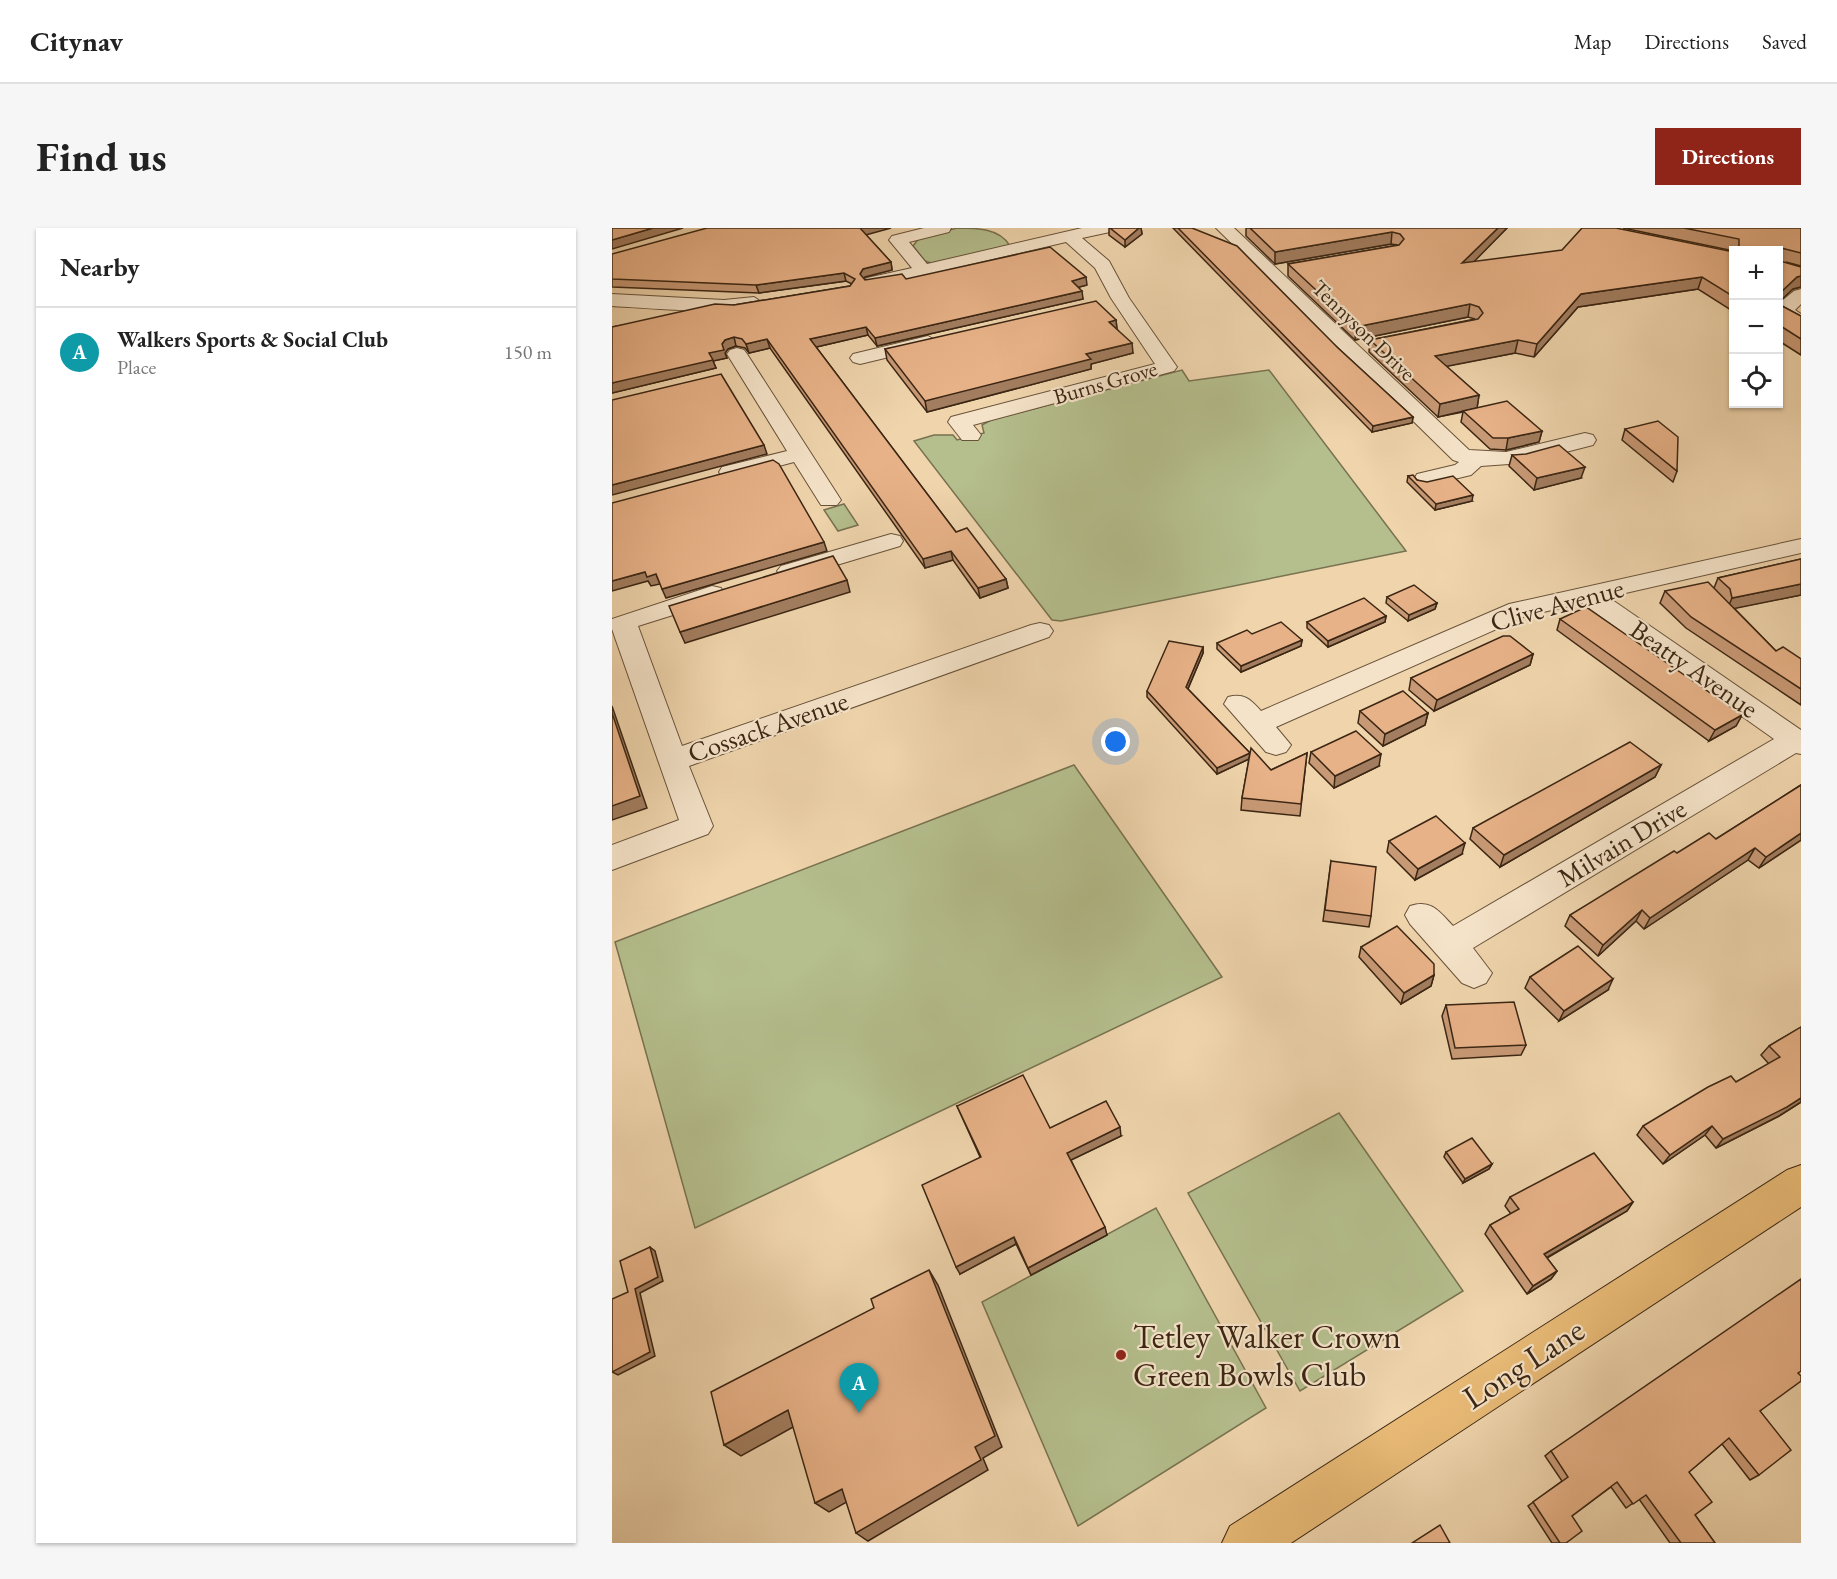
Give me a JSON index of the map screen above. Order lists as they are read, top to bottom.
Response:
{
  "streets": {
    "main road": ["Long Lane"],
    "street": [
      "Tennyson Drive",
      "Burns Grove",
      "Clive Avenue",
      "Beatty Avenue",
      "Cossack Avenue",
      "Milvain Drive"
    ]
  },
  "crossings": [
    ["Clive Avenue", "Beatty Avenue"],
    ["Beatty Avenue", "Milvain Drive"]
  ],
  "places": ["Tetley Walker Crown Green Bowls Club"],
  "page": {
    "header": "Citynav",
    "nav": ["Map", "Directions", "Saved"],
    "buttons": "Directions",
    "title": "Find us",
    "heading": "Nearby",
    "map_buttons": ["+", "−"],
    "list": [
      {
        "mark": "A",
        "name": "Walkers Sports & Social Club",
        "note": "Place",
        "value": "150 m"
      }
    ],
    "pins": "A"
  }
}
